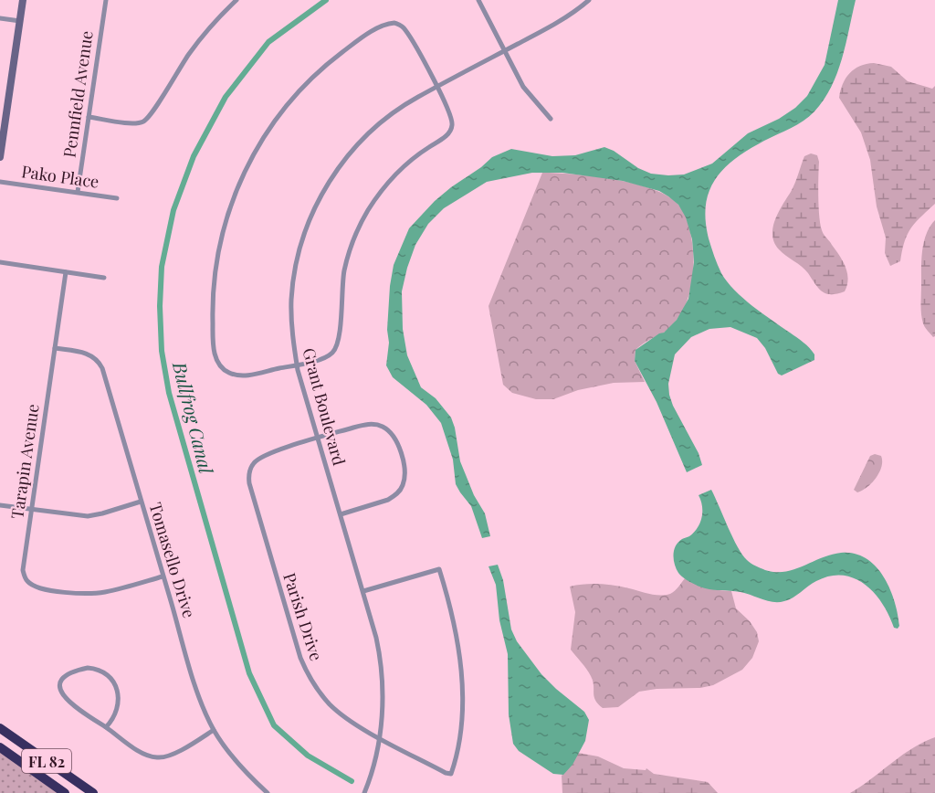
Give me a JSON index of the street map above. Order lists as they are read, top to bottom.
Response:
{
  "streets": {
    "highway": ["FL 82"],
    "street": [
      "Pennfield Avenue",
      "Pako Place",
      "Grant Boulevard",
      "Tarapin Avenue",
      "Tomasello Drive",
      "Parish Drive"
    ]
  },
  "crossings": [
    ["Pennfield Avenue", "Pako Place"],
    ["Grant Boulevard", "Parish Drive"],
    ["Tarapin Avenue", "Tomasello Drive"]
  ],
  "water": ["Bullfrog Canal"]
}
